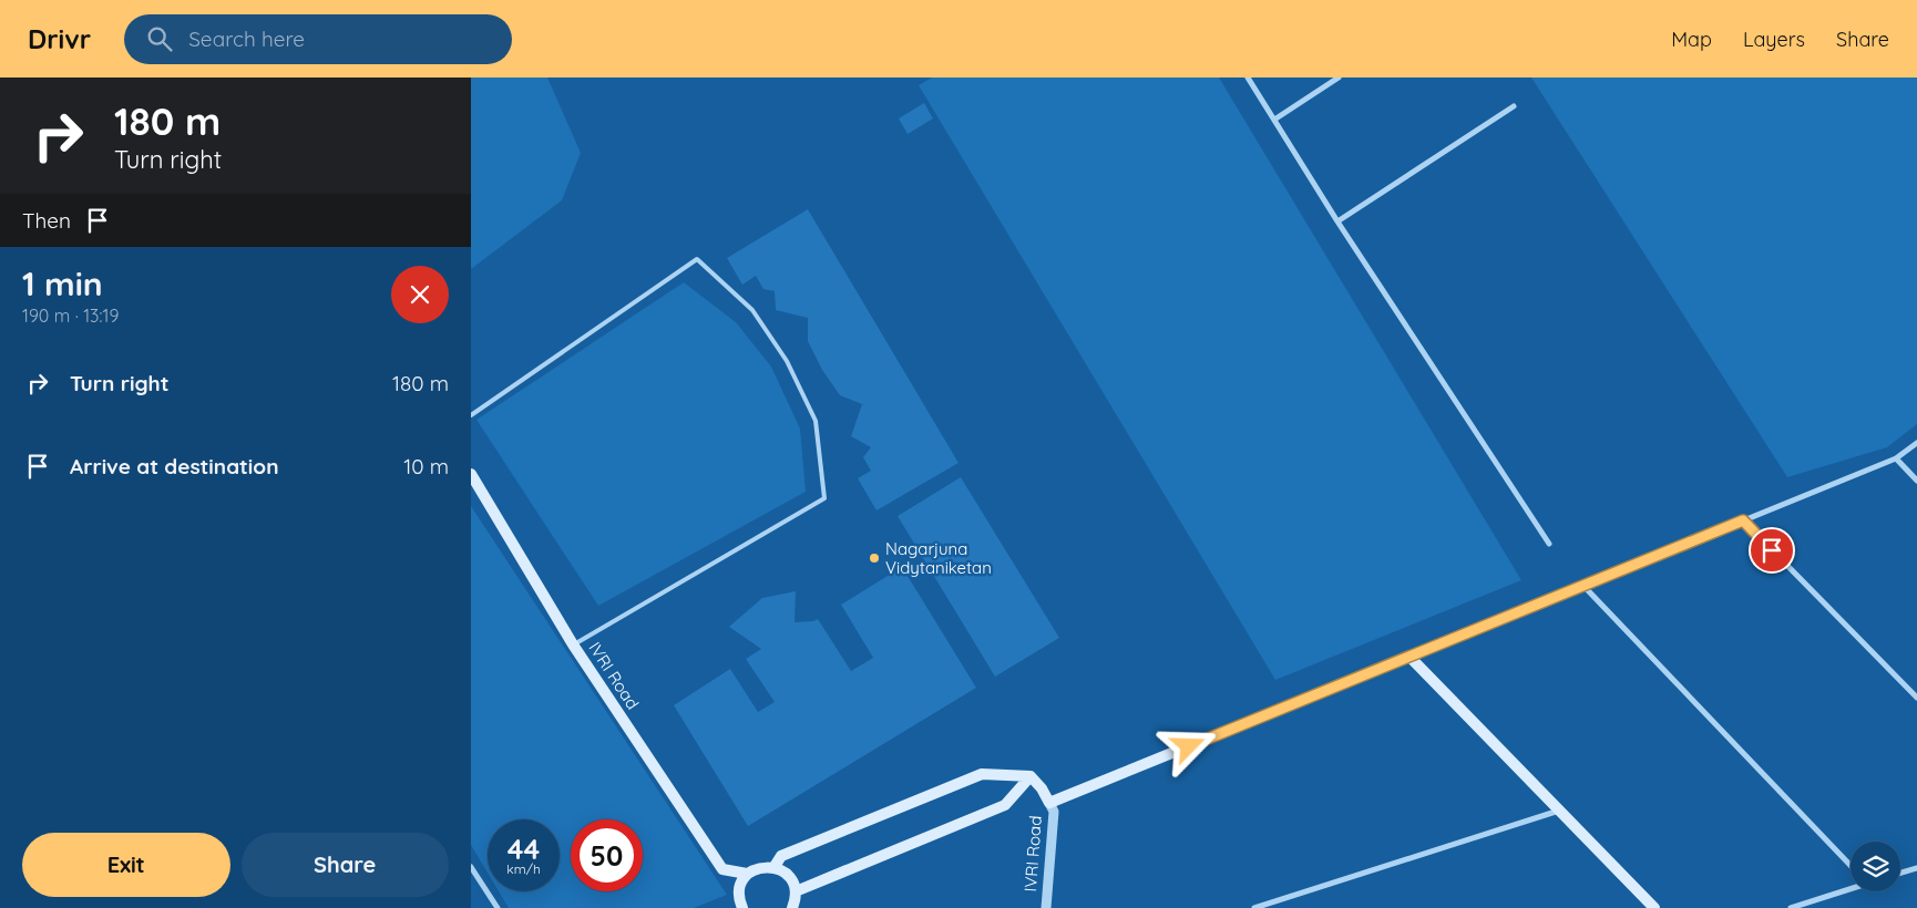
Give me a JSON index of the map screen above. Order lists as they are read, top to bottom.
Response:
{
  "streets": {
    "main road": ["IVRI Road"]
  },
  "places": ["Nagarjuna Vidytaniketan"],
  "page": {
    "header": "Drivr",
    "search": "Search here",
    "nav": ["Map", "Layers", "Share"],
    "turn": ["180 m", "Turn right"],
    "then": "Then",
    "heading": ["1 min", "190 m · 13:19"],
    "list": [
      {
        "name": "Turn right",
        "value": "180 m"
      },
      {
        "name": "Arrive at destination",
        "value": "10 m"
      }
    ],
    "speed": "44 km/h",
    "limit": "50",
    "buttons": ["Exit", "Share"]
  }
}
